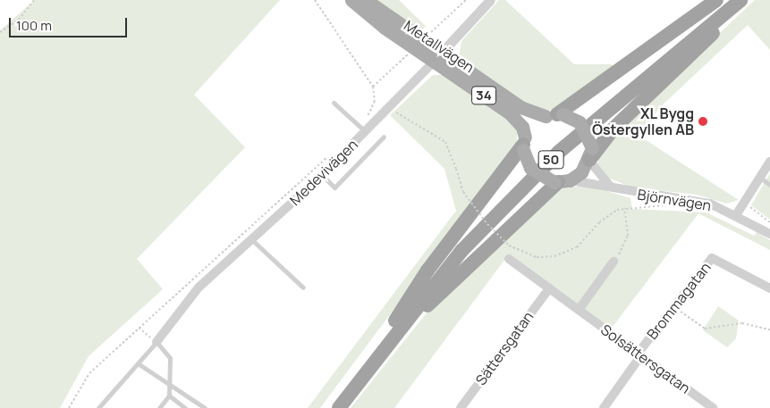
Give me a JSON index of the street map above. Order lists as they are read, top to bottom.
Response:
{
  "streets": {
    "highway": ["50"],
    "main road": ["Metallvägen", "34"],
    "street": [
      "Medevivägen",
      "Björnvägen",
      "Brommagatan",
      "Sättersgatan",
      "Solsättersgatan"
    ]
  },
  "crossings": [
    ["Metallvägen", "34"],
    ["Metallvägen", "Medevivägen"],
    ["Metallvägen", "Björnvägen"],
    ["34", "Björnvägen"],
    ["Brommagatan", "Solsättersgatan"],
    ["Sättersgatan", "Solsättersgatan"]
  ],
  "places": ["XL Bygg Östergyllen AB"],
  "scale_bar": "100 m"
}
